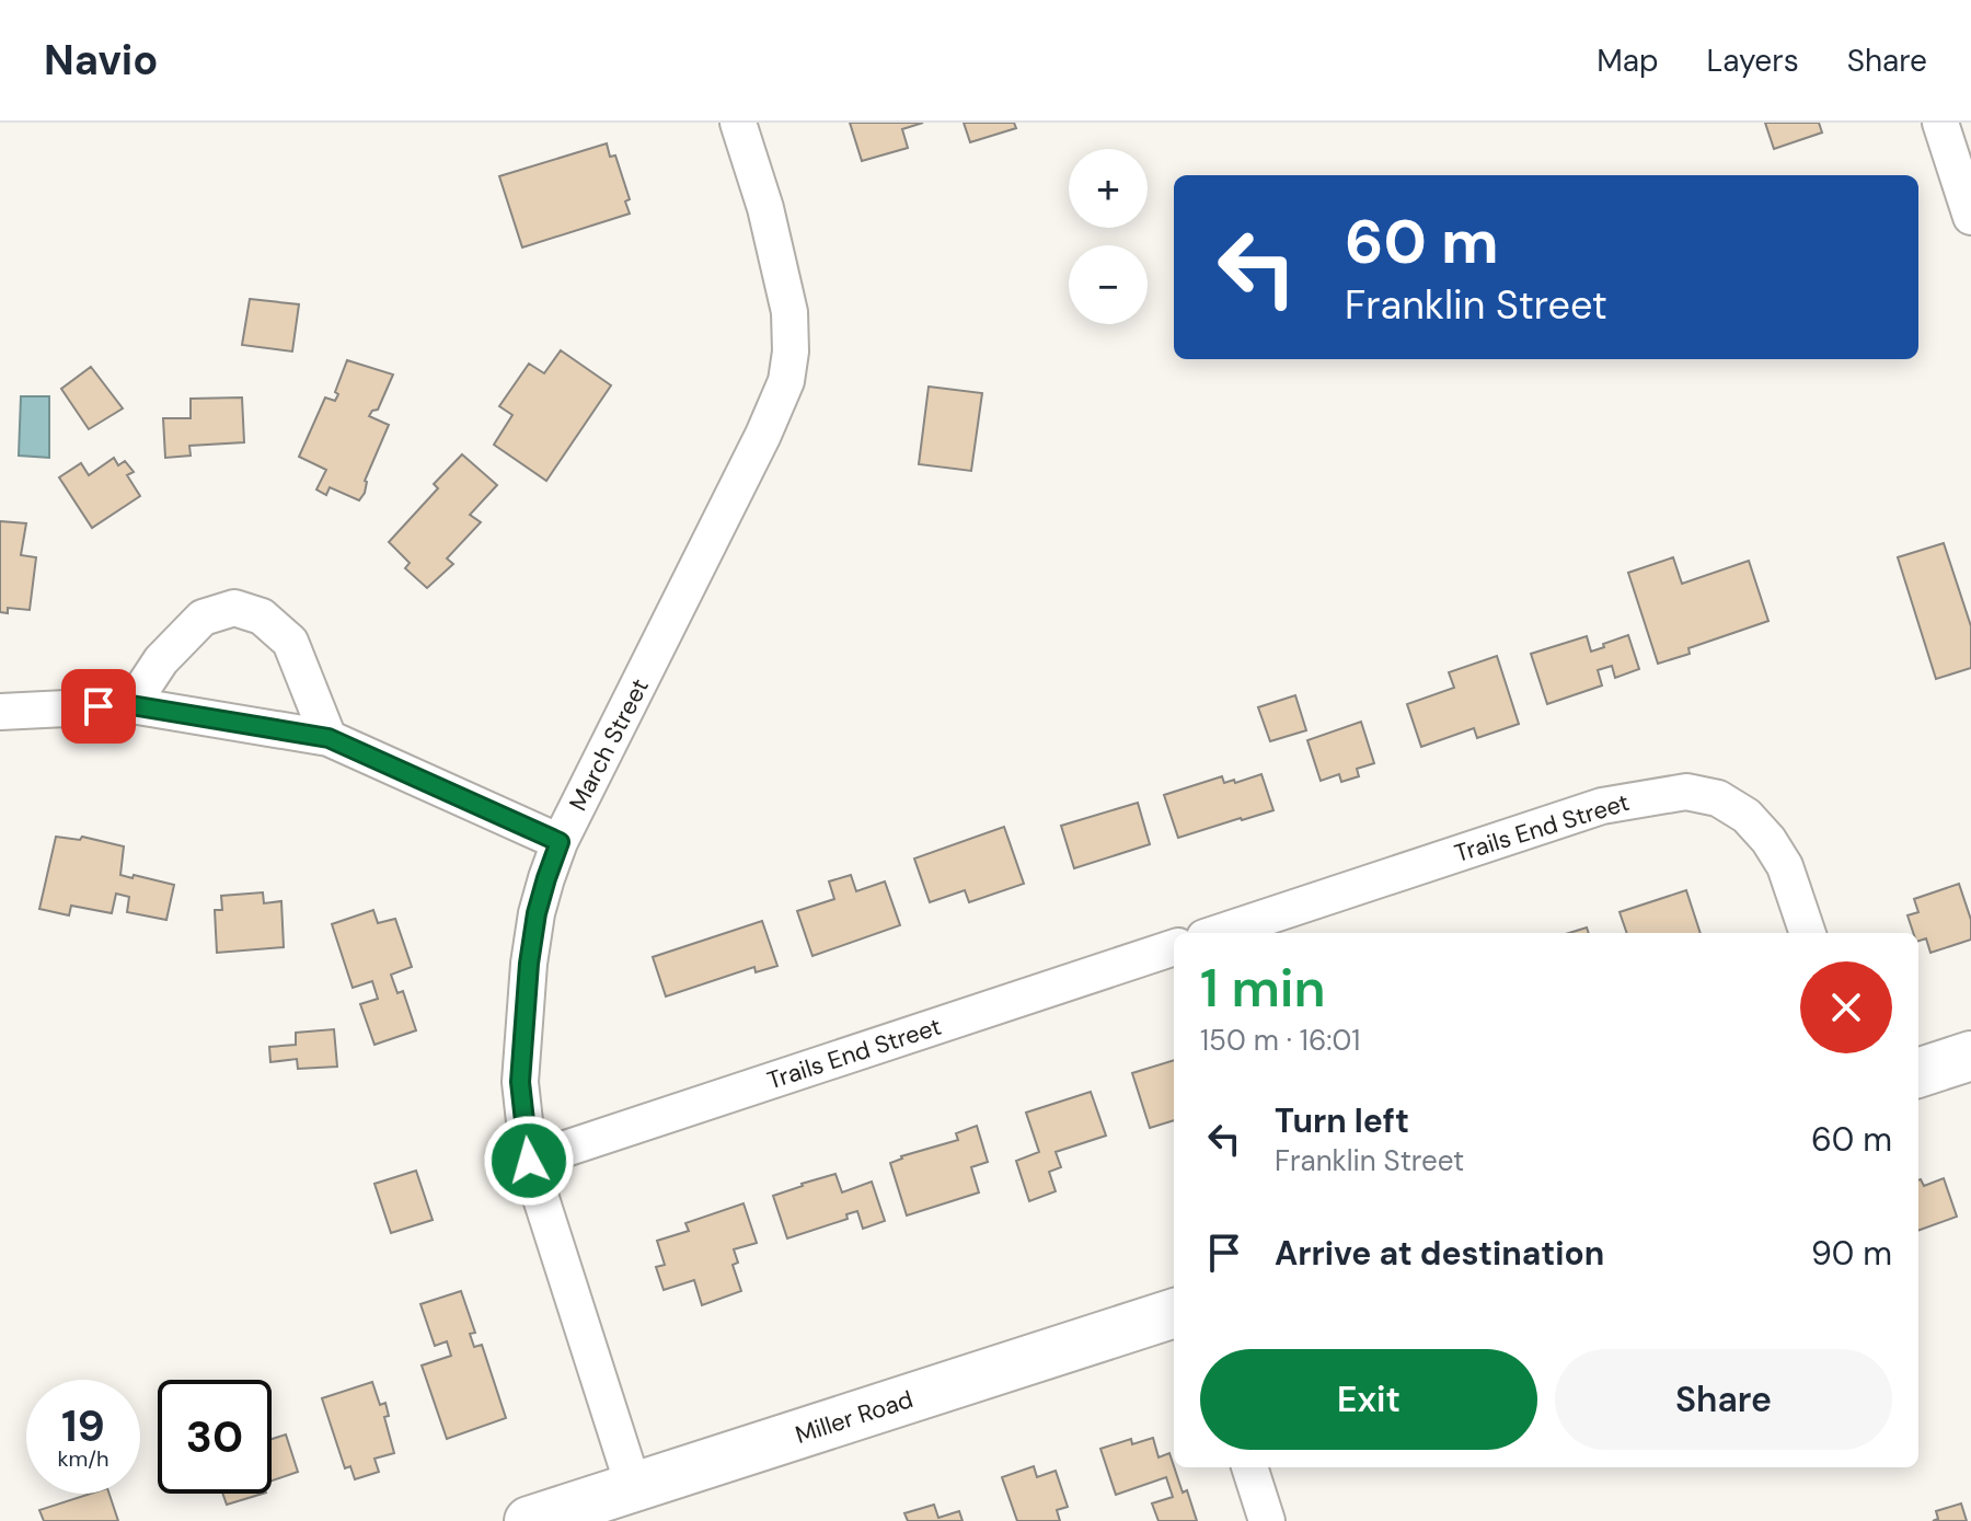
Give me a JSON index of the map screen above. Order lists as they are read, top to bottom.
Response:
{
  "streets": {
    "street": ["March Street", "Trails End Street", "Miller Road"]
  },
  "crossings": [
    ["March Street", "Trails End Street"],
    ["March Street", "Miller Road"]
  ],
  "page": {
    "header": "Navio",
    "nav": ["Map", "Layers", "Share"],
    "map_buttons": ["+", "−"],
    "turn": ["60 m", "Franklin Street"],
    "heading": ["1 min", "150 m · 16:01"],
    "list": [
      {
        "name": "Turn left",
        "note": "Franklin Street",
        "value": "60 m"
      },
      {
        "name": "Arrive at destination",
        "value": "90 m"
      }
    ],
    "buttons": ["Exit", "Share"],
    "speed": "19 km/h",
    "limit": "30"
  }
}
